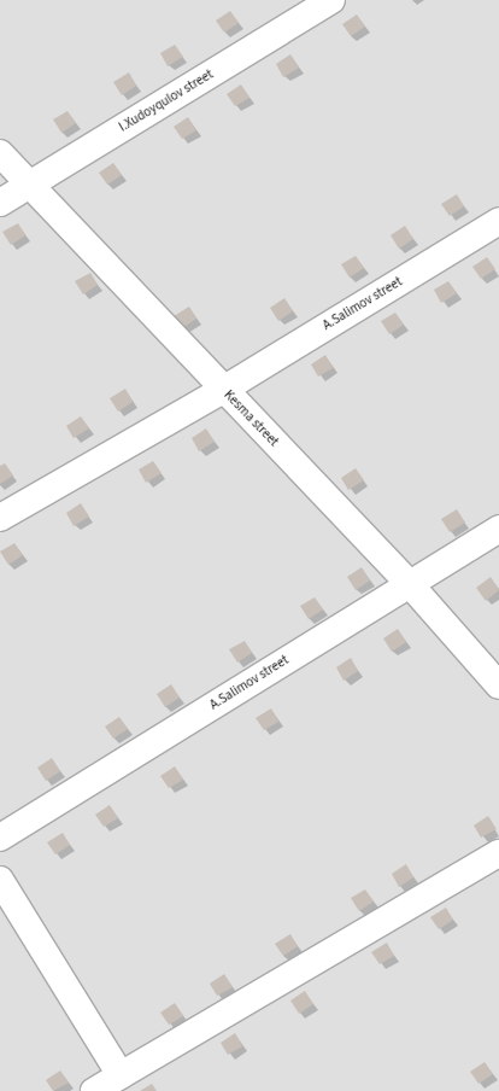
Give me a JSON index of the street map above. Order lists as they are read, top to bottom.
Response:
{
  "streets": {
    "street": ["I.Хudoyqulov street", "A.Salimov street", "Kesma street"]
  },
  "crossings": [
    ["I.Хudoyqulov street", "Kesma street"],
    ["A.Salimov street", "Kesma street"]
  ]
}
